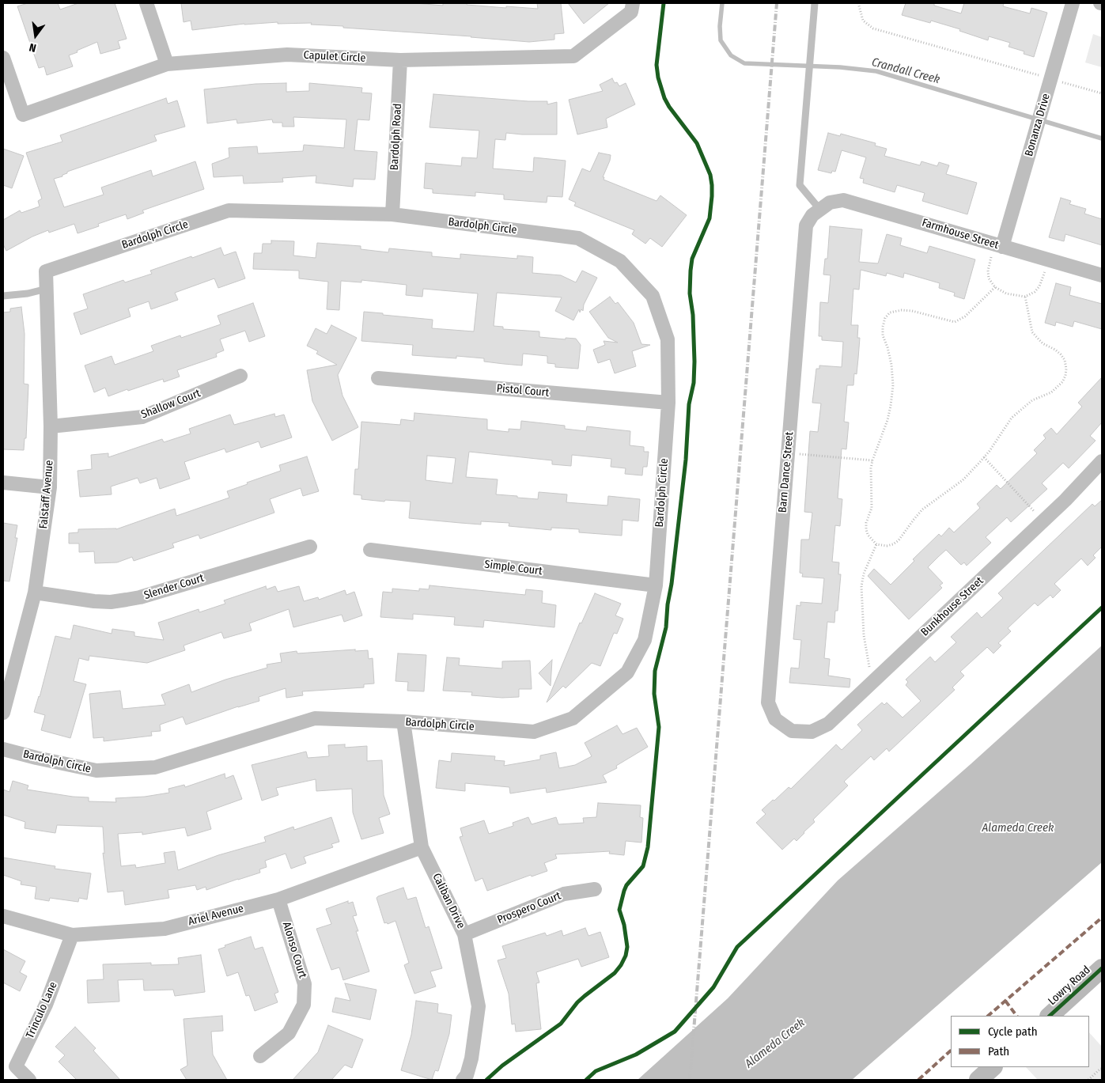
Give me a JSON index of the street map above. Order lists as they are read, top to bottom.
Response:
{
  "streets": {
    "street": [
      "Capulet Circle",
      "Bonanza Drive",
      "Bardolph Road",
      "Bardolph Circle",
      "Farmhouse Street",
      "Pistol Court",
      "Shallow Court",
      "Barn Dance Street",
      "Falstaff Avenue",
      "Simple Court",
      "Slender Court",
      "Bunkhouse Street",
      "Caliban Drive",
      "Prospero Court",
      "Ariel Avenue",
      "Alonso Court",
      "Lowry Road",
      "Trinculo Lane"
    ]
  },
  "crossings": [
    ["Capulet Circle", "Bardolph Road"],
    ["Bonanza Drive", "Farmhouse Street"],
    ["Bardolph Road", "Bardolph Circle"],
    ["Bardolph Circle", "Pistol Court"],
    ["Bardolph Circle", "Falstaff Avenue"],
    ["Bardolph Circle", "Simple Court"],
    ["Bardolph Circle", "Caliban Drive"],
    ["Farmhouse Street", "Barn Dance Street"],
    ["Shallow Court", "Falstaff Avenue"],
    ["Barn Dance Street", "Bunkhouse Street"],
    ["Falstaff Avenue", "Slender Court"],
    ["Caliban Drive", "Prospero Court"],
    ["Caliban Drive", "Ariel Avenue"],
    ["Ariel Avenue", "Alonso Court"],
    ["Ariel Avenue", "Trinculo Lane"]
  ],
  "water": ["Crandall Creek", "Alameda Creek"],
  "legend": ["Cycle path", "Path"],
  "north": "bottom"
}
